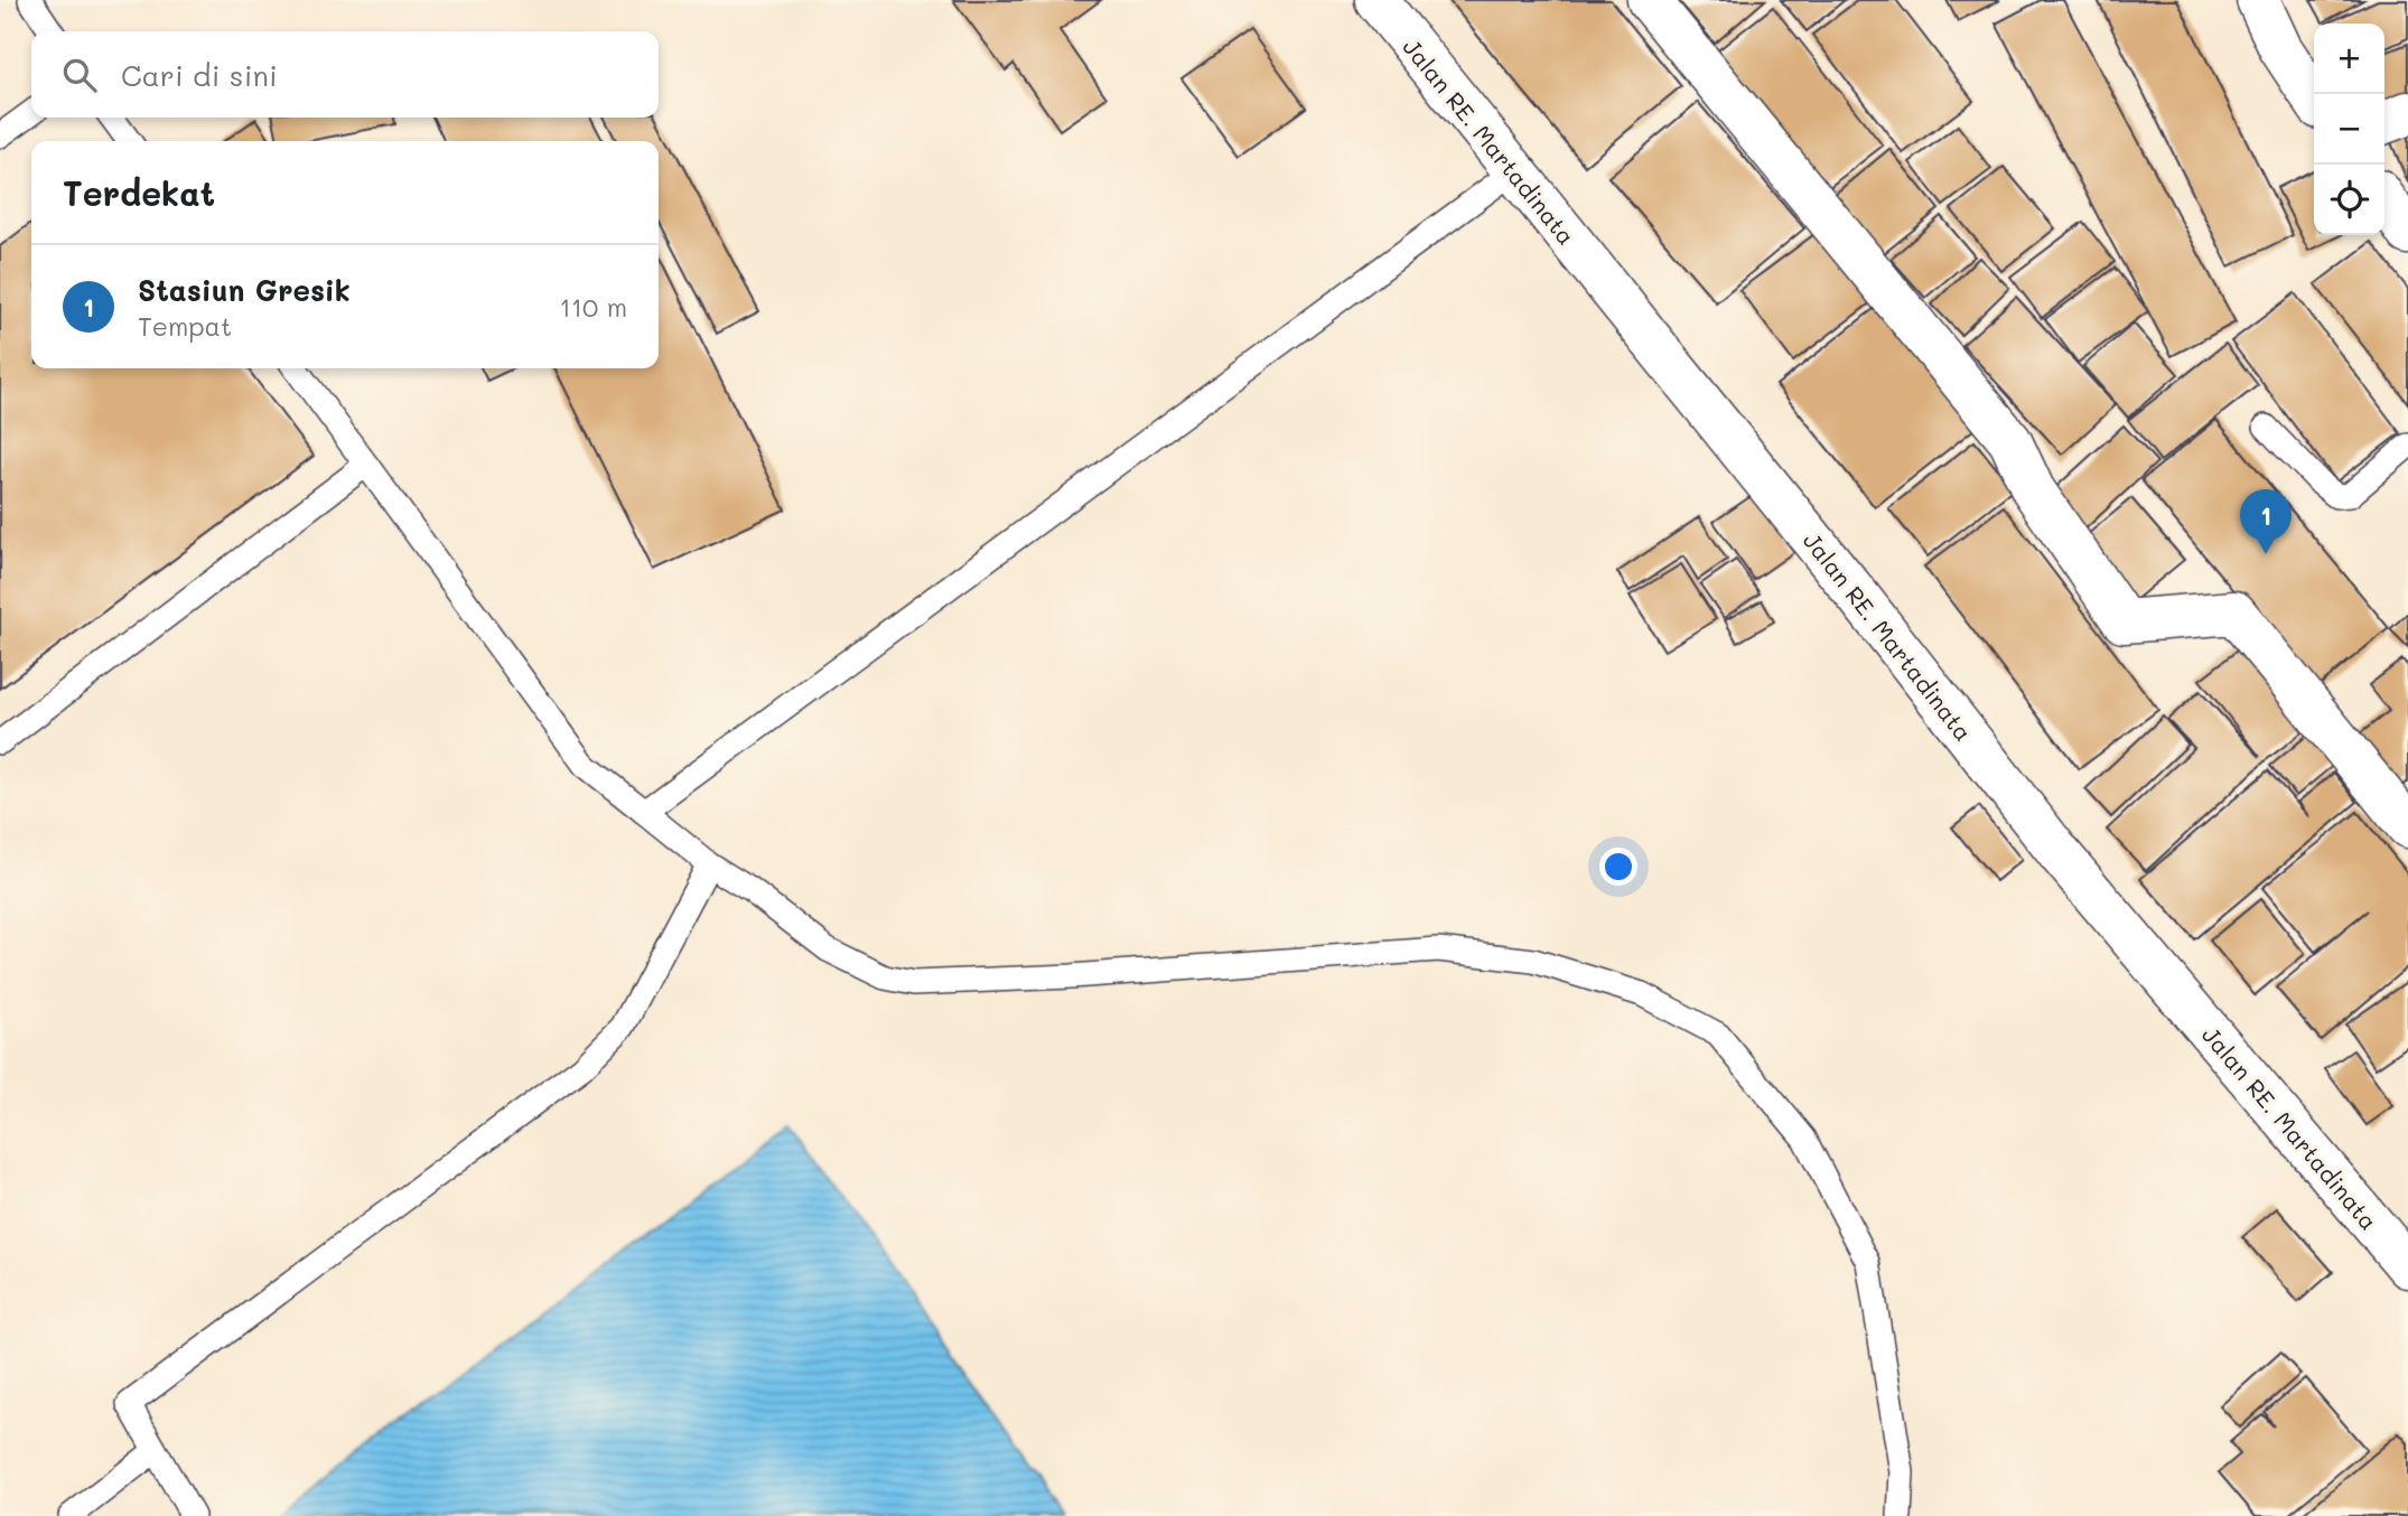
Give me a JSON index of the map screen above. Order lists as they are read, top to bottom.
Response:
{
  "streets": {
    "main road": ["Jalan RE. Martadinata"]
  },
  "page": {
    "map_buttons": ["+", "−"],
    "search": "Cari di sini",
    "heading": "Terdekat",
    "list": [
      {
        "mark": "1",
        "name": "Stasiun Gresik",
        "note": "Tempat",
        "value": "110 m"
      }
    ],
    "pins": "1"
  }
}
